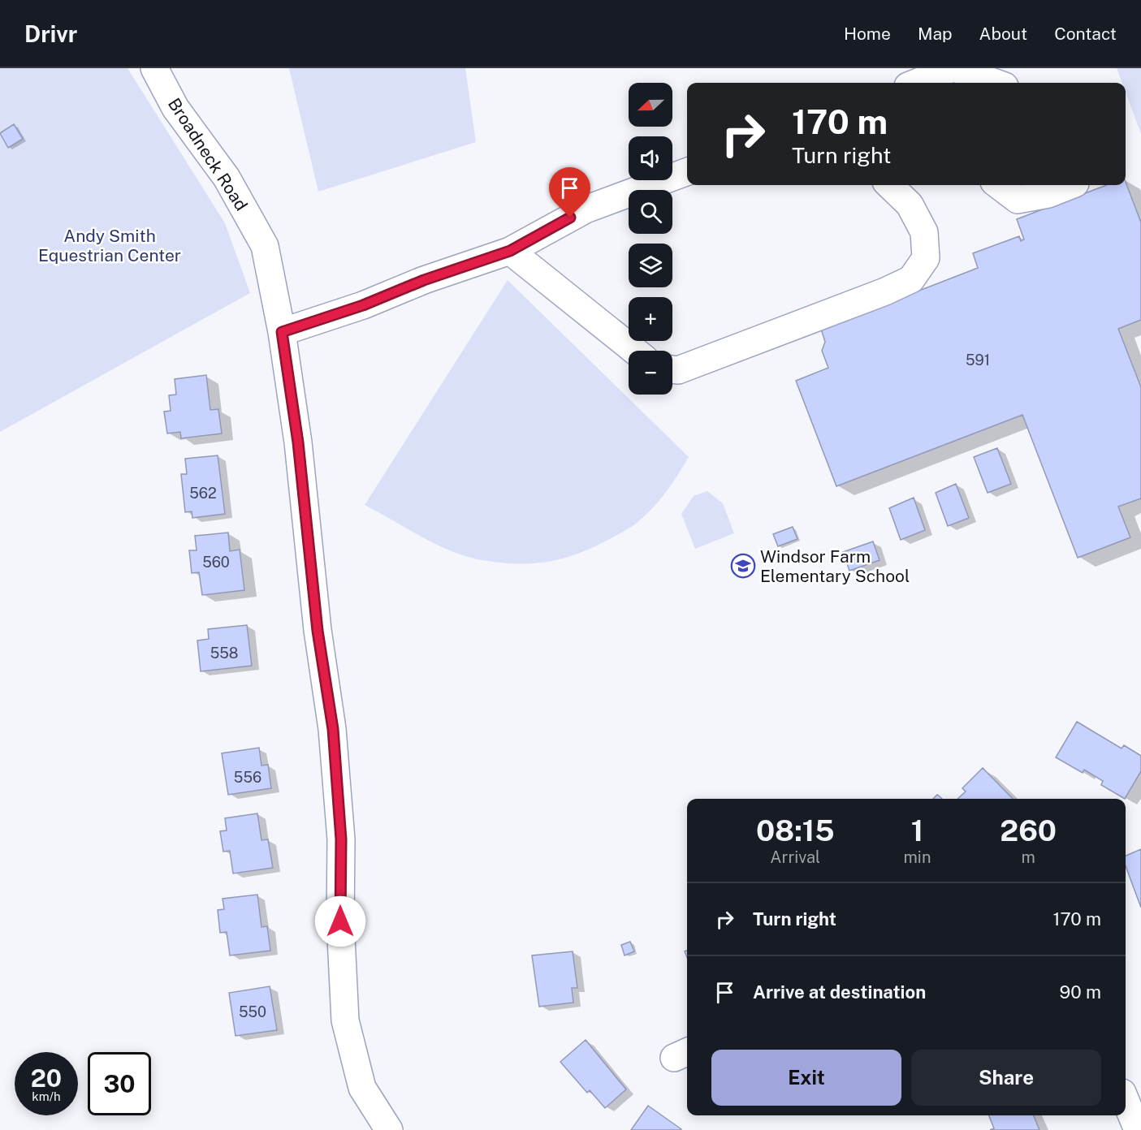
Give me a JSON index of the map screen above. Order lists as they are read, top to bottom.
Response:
{
  "streets": {
    "street": ["Broadneck Road"]
  },
  "parks": ["Andy Smith Equestrian Center"],
  "places": {
    "school or university": ["Windsor Farm Elementary School"]
  },
  "house_numbers": [
    "591",
    "562",
    "560",
    "558",
    "556",
    "550"
  ],
  "north": "left",
  "page": {
    "header": "Drivr",
    "nav": [
      "Home",
      "Map",
      "About",
      "Contact"
    ],
    "map_buttons": ["+", "−"],
    "turn": ["170 m", "Turn right"],
    "eta": [
      "08:15",
      "Arrival",
      "1",
      "min",
      "260",
      "m"
    ],
    "list": [
      {
        "name": "Turn right",
        "value": "170 m"
      },
      {
        "name": "Arrive at destination",
        "value": "90 m"
      }
    ],
    "buttons": ["Exit", "Share"],
    "speed": "20 km/h",
    "limit": "30"
  }
}
